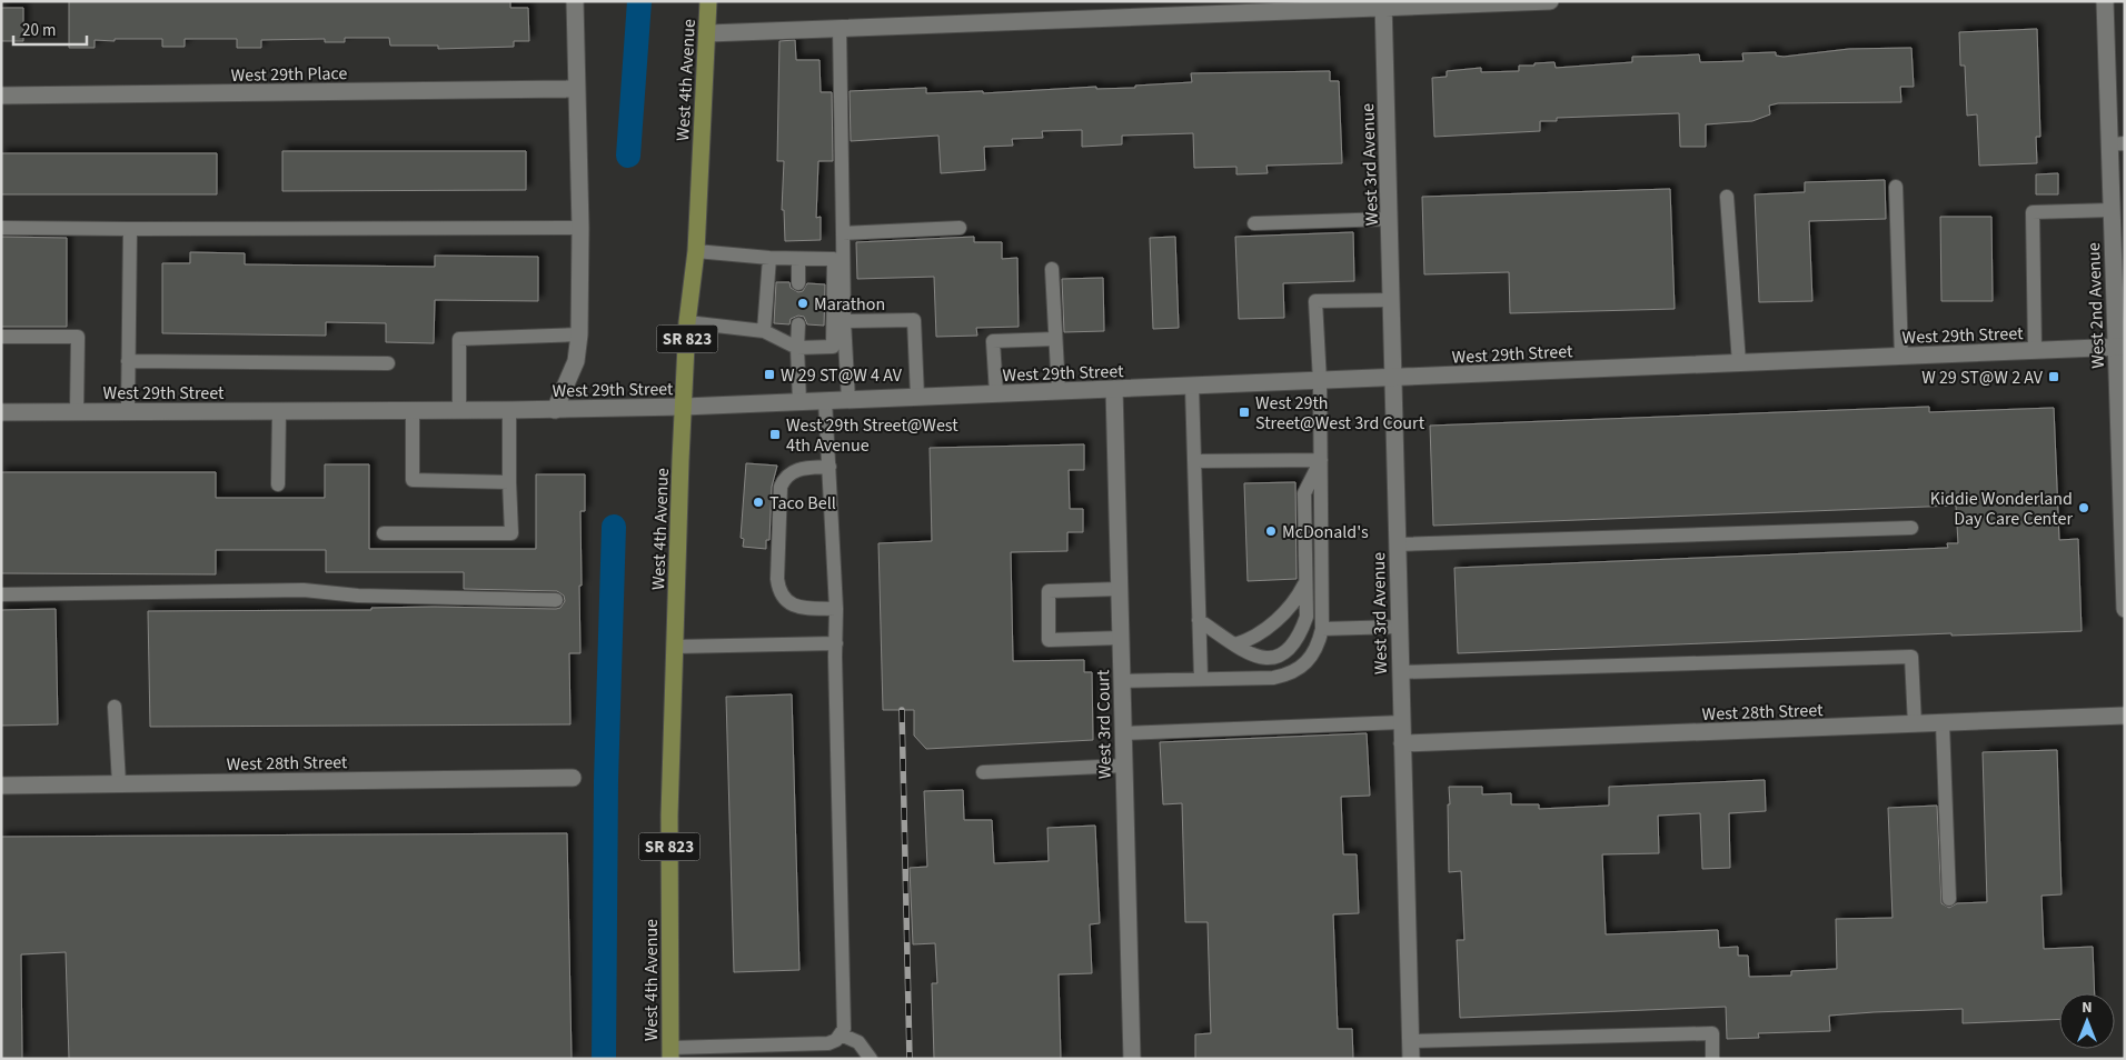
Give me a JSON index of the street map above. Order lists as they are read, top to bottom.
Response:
{
  "streets": {
    "main road": ["West 4th Avenue", "SR 823"],
    "street": [
      "West 29th Place",
      "West 3rd Avenue",
      "West 2nd Avenue",
      "West 29th Street",
      "West 28th Street",
      "West 3rd Court"
    ]
  },
  "crossings": [
    ["West 4th Avenue", "West 29th Street"],
    ["West 3rd Avenue", "West 29th Street"],
    ["West 3rd Avenue", "West 28th Street"],
    ["West 2nd Avenue", "West 29th Street"],
    ["West 29th Street", "West 3rd Court"]
  ],
  "places": {
    "other": [
      "Marathon",
      "Taco Bell",
      "Kiddie Wonderland Day Care Center",
      "McDonald's"
    ],
    "transit": [
      "W 29 ST@W 4 AV",
      "W 29 ST@W 2 AV",
      "West 29th Street@West 3rd Court",
      "West 29th Street@West 4th Avenue"
    ]
  },
  "scale_bar": "20 m",
  "north": "top"
}
